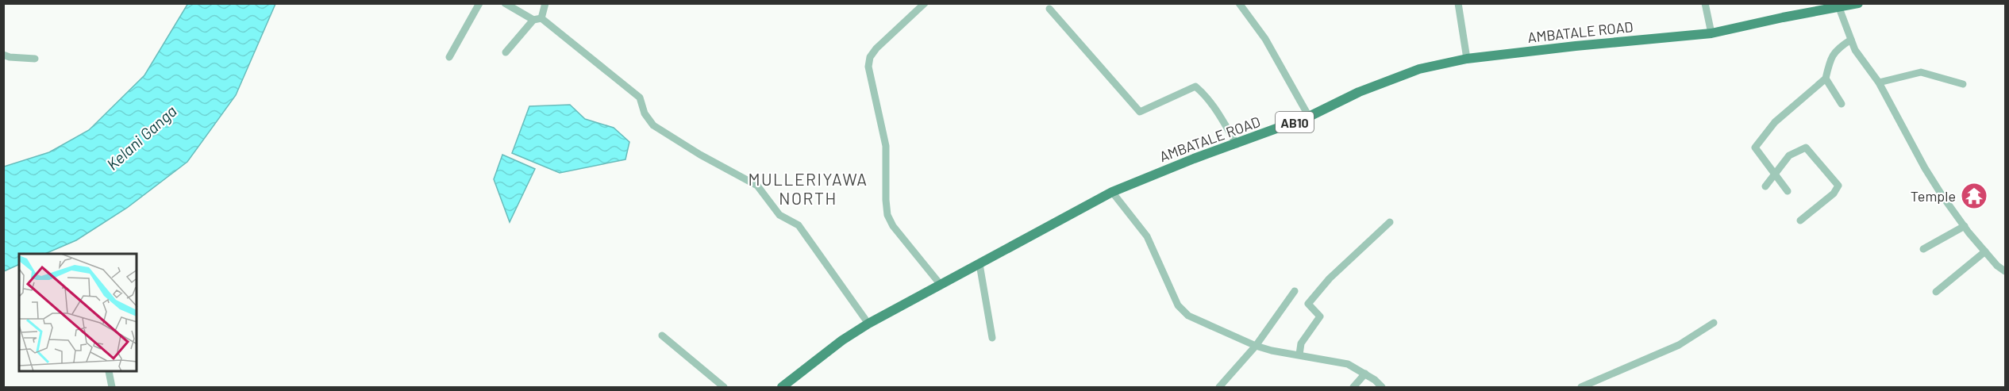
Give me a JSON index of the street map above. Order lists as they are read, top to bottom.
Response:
{
  "streets": {
    "main road": ["AMBATALE ROAD", "AB10"]
  },
  "districts": ["MULLERIYAWA NORTH"],
  "water": ["Kelani Ganga"],
  "places": {
    "temple": ["Temple"]
  }
}
